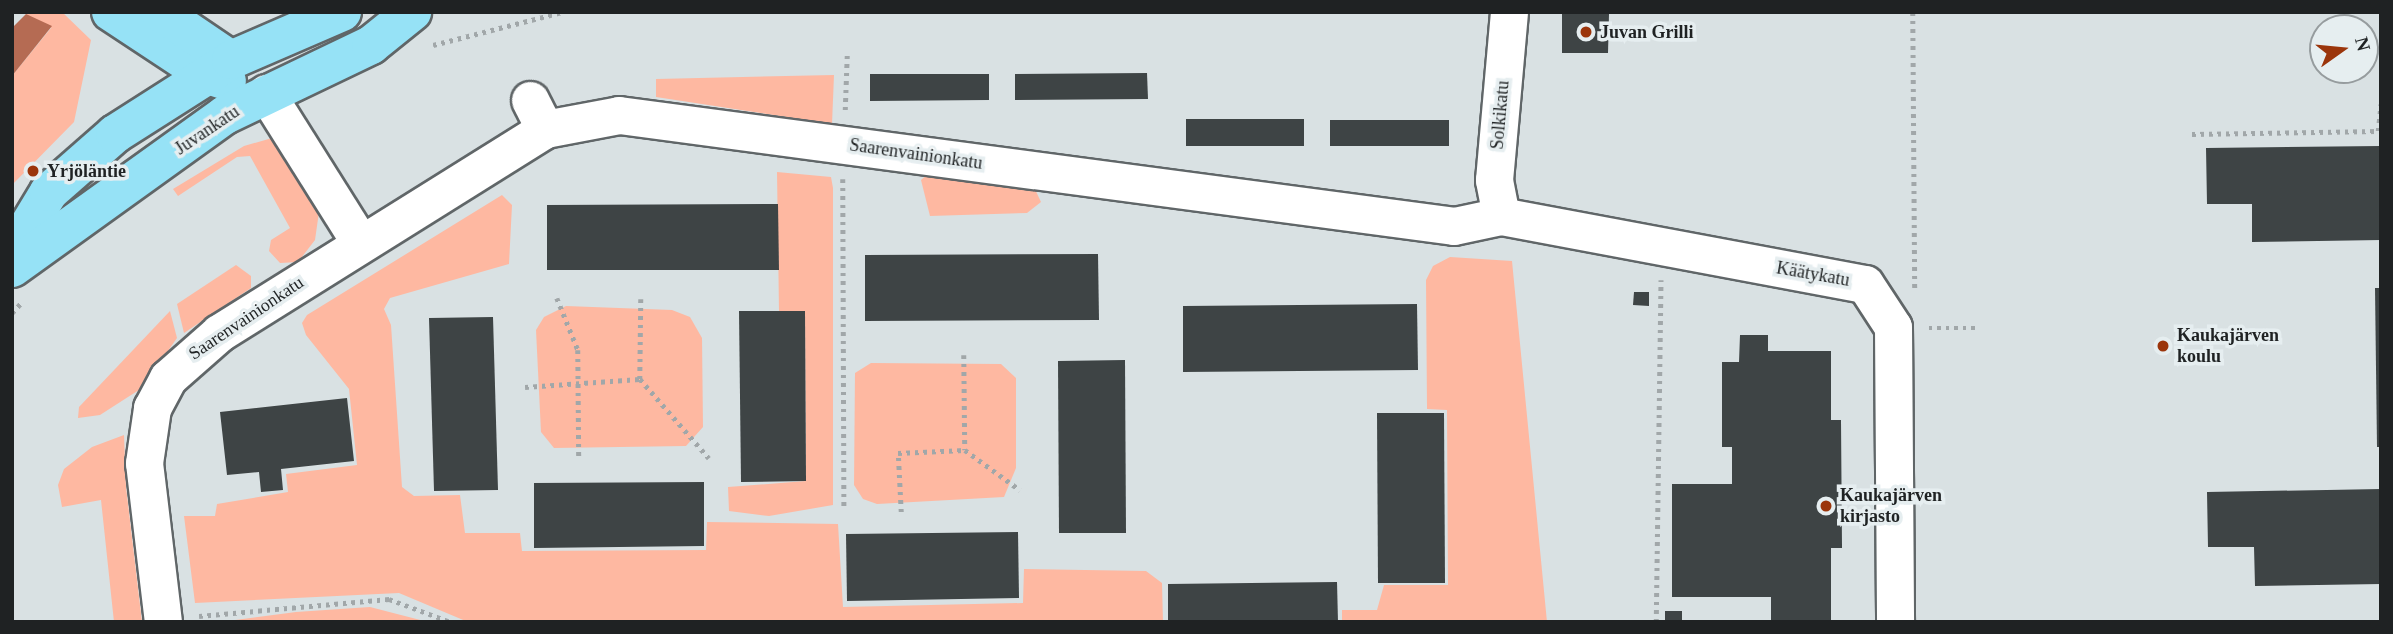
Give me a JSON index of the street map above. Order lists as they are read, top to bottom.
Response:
{
  "streets": {
    "main road": ["Juvankatu"],
    "street": ["Solkikatu", "Saarenvainionkatu", "Käätykatu"]
  },
  "crossings": [
    ["Solkikatu", "Saarenvainionkatu"],
    ["Solkikatu", "Käätykatu"],
    ["Saarenvainionkatu", "Käätykatu"]
  ],
  "places": [
    "Juvan Grilli",
    "Yrjöläntie",
    "Kaukajärven koulu",
    "Kaukajärven kirjasto"
  ],
  "north": "right"
}
